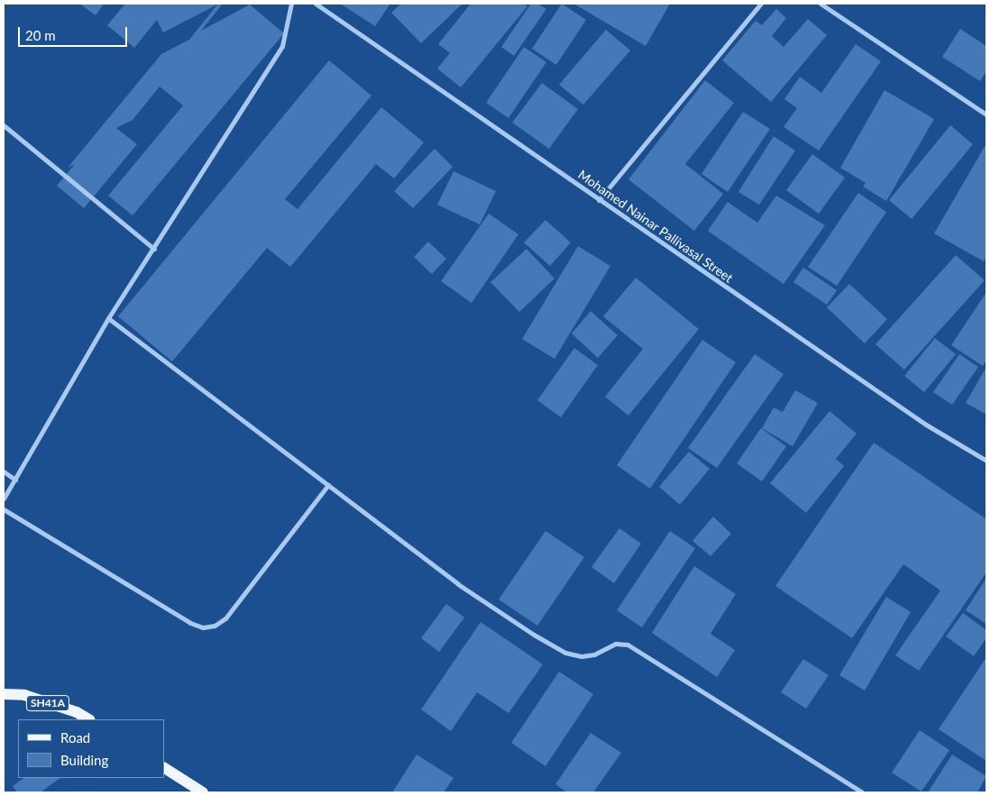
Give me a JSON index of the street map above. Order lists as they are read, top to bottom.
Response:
{
  "streets": {
    "main road": ["SH41A"],
    "street": ["Mohamed Nainar Pallivasal Street"]
  },
  "legend": ["Road", "Building"],
  "scale_bar": "20 m"
}
